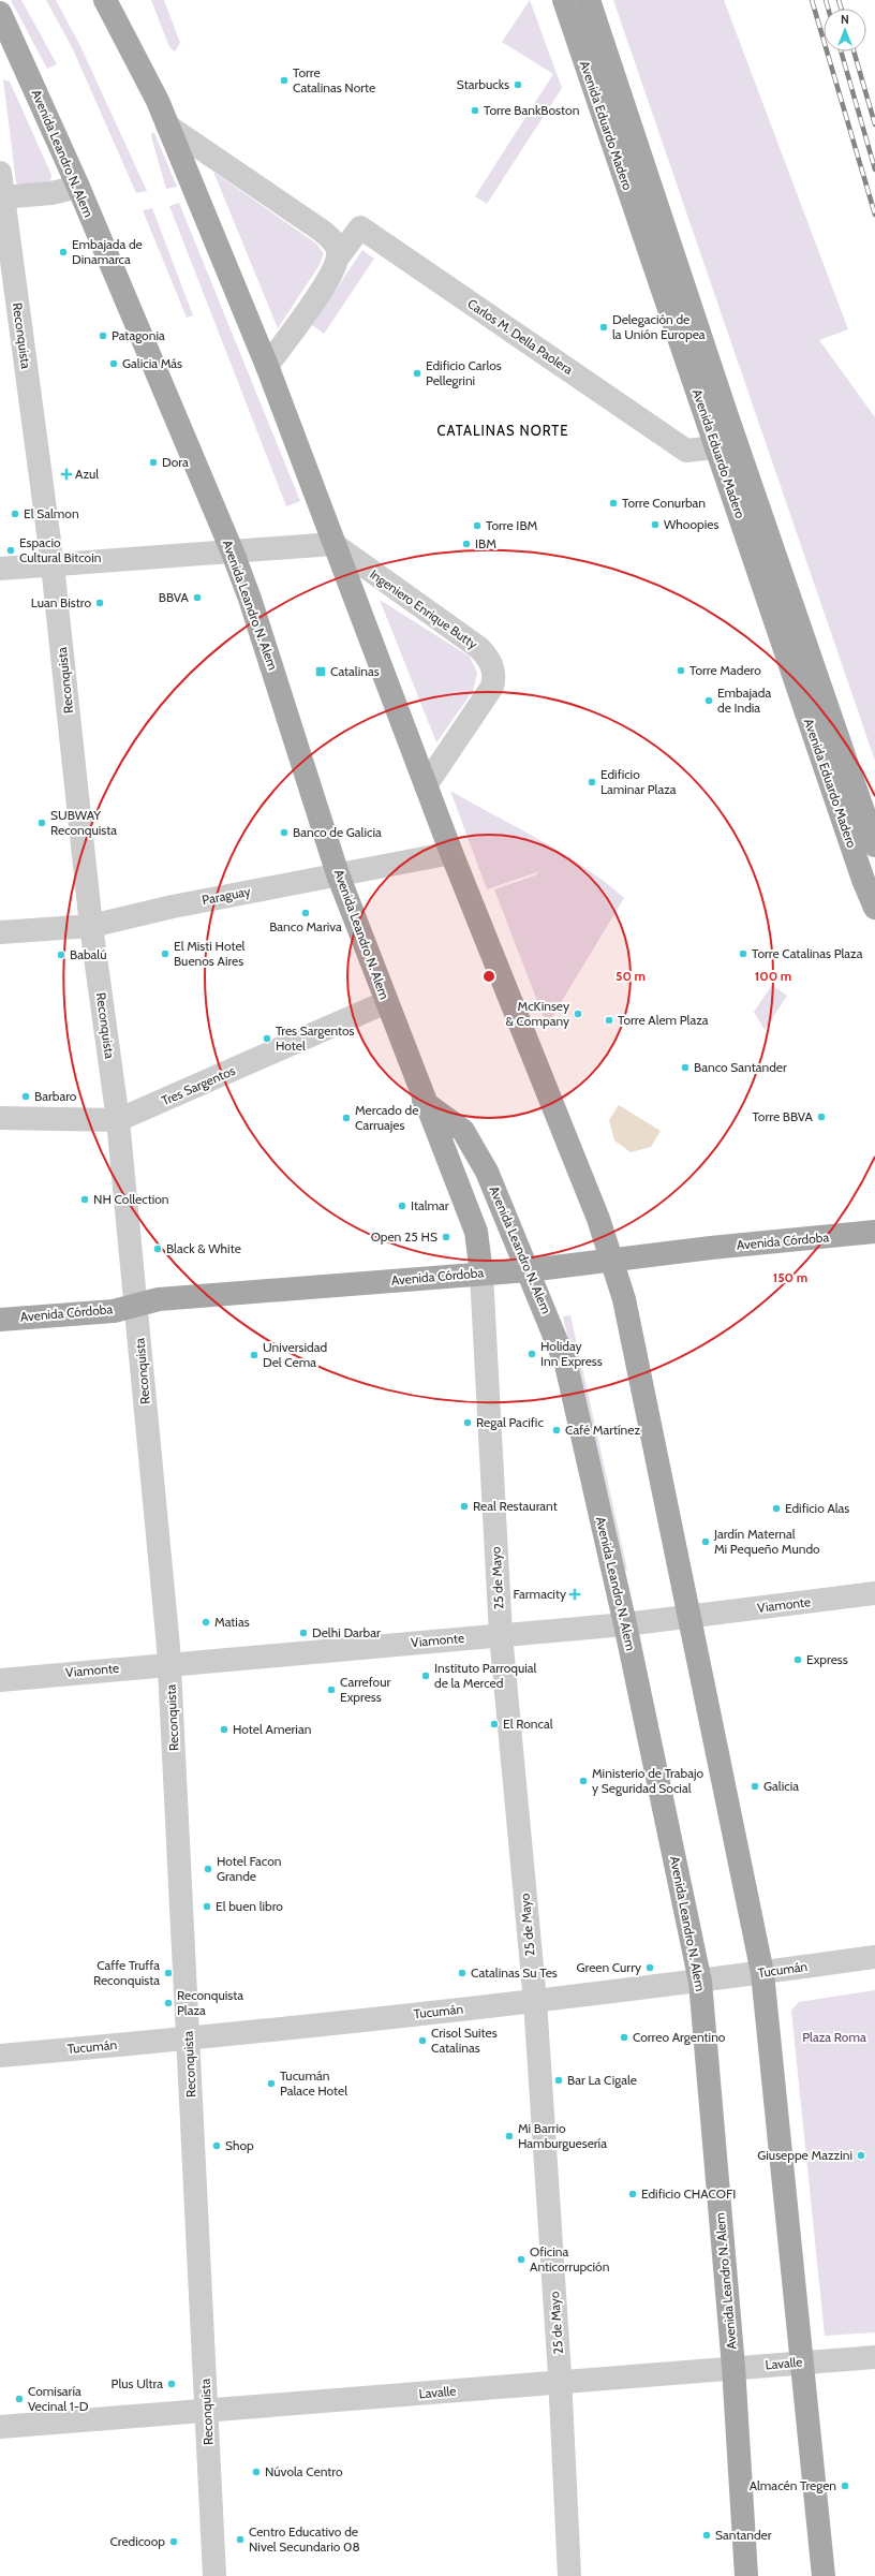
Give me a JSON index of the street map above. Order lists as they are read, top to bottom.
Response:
{
  "streets": {
    "main road": ["Avenida Eduardo Madero", "Avenida Leandro N. Alem", "Avenida Córdoba"],
    "street": [
      "Reconquista",
      "Carlos M. Della Paolera",
      "Ingeniero Enrique Butty",
      "Paraguay",
      "Tres Sargentos",
      "25 de Mayo",
      "Viamonte",
      "Tucumán",
      "Lavalle"
    ]
  },
  "crossings": [
    ["Avenida Eduardo Madero", "Carlos M. Della Paolera"],
    ["Avenida Leandro N. Alem", "Paraguay"],
    ["Avenida Leandro N. Alem", "Tres Sargentos"],
    ["Avenida Leandro N. Alem", "Avenida Córdoba"],
    ["Avenida Leandro N. Alem", "Viamonte"],
    ["Avenida Leandro N. Alem", "Tucumán"],
    ["Avenida Leandro N. Alem", "Lavalle"],
    ["Reconquista", "Paraguay"],
    ["Reconquista", "Tres Sargentos"],
    ["Reconquista", "Avenida Córdoba"],
    ["Reconquista", "Viamonte"],
    ["Reconquista", "Tucumán"],
    ["Reconquista", "Lavalle"],
    ["Avenida Córdoba", "25 de Mayo"],
    ["25 de Mayo", "Viamonte"],
    ["25 de Mayo", "Tucumán"],
    ["25 de Mayo", "Lavalle"]
  ],
  "districts": ["CATALINAS NORTE"],
  "parks": ["Plaza Roma"],
  "places": {
    "other": [
      "Torre Catalinas Norte",
      "Starbucks",
      "Torre BankBoston",
      "Embajada de Dinamarca",
      "Delegación de la Unión Europea",
      "Patagonia",
      "Galicia Más",
      "Edificio Carlos Pellegrini",
      "Dora",
      "Torre Conurban",
      "El Salmon",
      "Whoopies",
      "Torre IBM",
      "IBM",
      "Espacio Cultural Bitcoin",
      "BBVA",
      "Luan Bistro",
      "Torre Madero",
      "Embajada de India",
      "Edificio Laminar Plaza",
      "SUBWAY Reconquista",
      "Banco de Galicia",
      "Banco Mariva",
      "El Misti Hotel Buenos Aires",
      "Torre Catalinas Plaza",
      "Babalú",
      "McKinsey & Company",
      "Torre Alem Plaza",
      "Tres Sargentos Hotel",
      "Banco Santander",
      "Barbaro",
      "Torre BBVA",
      "Mercado de Carruajes",
      "NH Collection",
      "Italmar",
      "Open 25 HS",
      "Black & White",
      "Holiday Inn Express",
      "Universidad Del Cema",
      "Regal Pacific",
      "Café Martínez",
      "Real Restaurant",
      "Edificio Alas",
      "Jardín Maternal Mi Pequeño Mundo",
      "Matias",
      "Delhi Darbar",
      "Express",
      "Instituto Parroquial de la Merced",
      "Carrefour Express",
      "El Roncal",
      "Hotel Amerian",
      "Ministerio de Trabajo y Seguridad Social",
      "Galicia",
      "Hotel Facon Grande",
      "El buen libro",
      "Green Curry",
      "Caffe Truffa Reconquista",
      "Catalinas Su Tes",
      "Reconquista Plaza",
      "Correo Argentino",
      "Crisol Suites Catalinas",
      "Bar La Cigale",
      "Tucumán Palace Hotel",
      "Mi Barrio Hamburguesería",
      "Shop",
      "Giuseppe Mazzini",
      "Edificio CHACOFI",
      "Oficina Anticorrupción",
      "Plus Ultra",
      "Comisaría Vecinal 1-D",
      "Núvola Centro",
      "Almacén Tregen",
      "Santander",
      "Centro Educativo de Nivel Secundario 08",
      "Credicoop"
    ],
    "health": ["Azul", "Farmacity"],
    "transit": ["Catalinas"]
  },
  "north": "top",
  "rings": ["50 m", "100 m", "150 m"]
}
